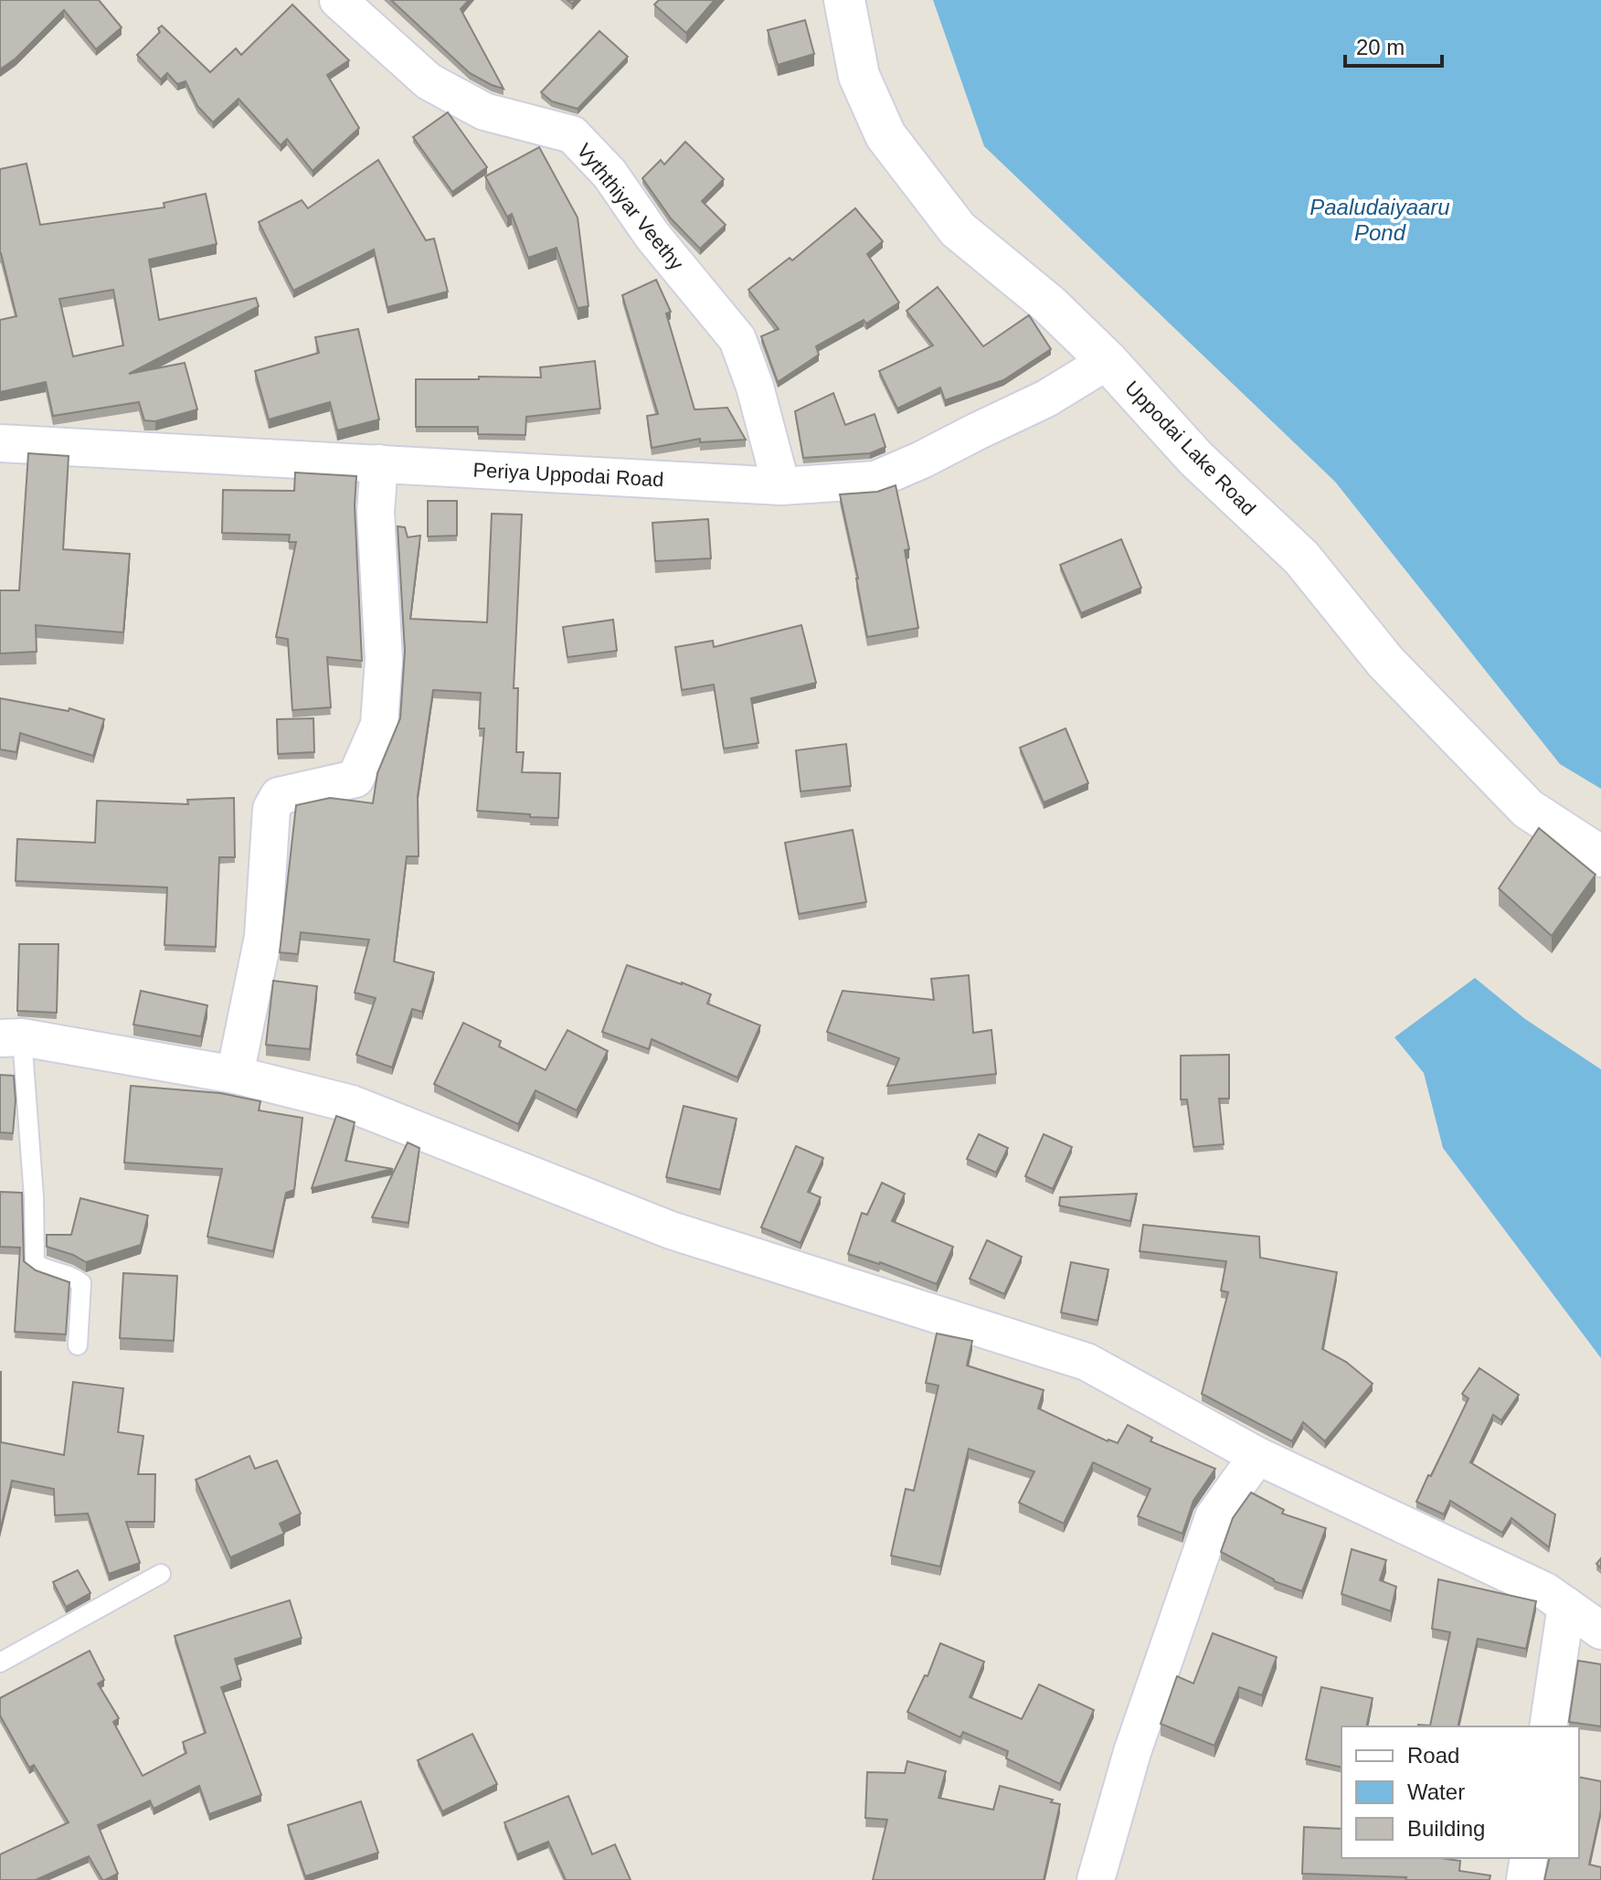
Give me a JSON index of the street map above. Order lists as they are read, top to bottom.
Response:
{
  "streets": {
    "street": ["Vyththiyar Veethy", "Uppodai Lake Road", "Periya Uppodai Road"]
  },
  "crossings": [
    ["Vyththiyar Veethy", "Periya Uppodai Road"],
    ["Uppodai Lake Road", "Periya Uppodai Road"]
  ],
  "water": ["Paaludaiyaaru Pond"],
  "legend": ["Road", "Water", "Building"],
  "scale_bar": "20 m"
}
